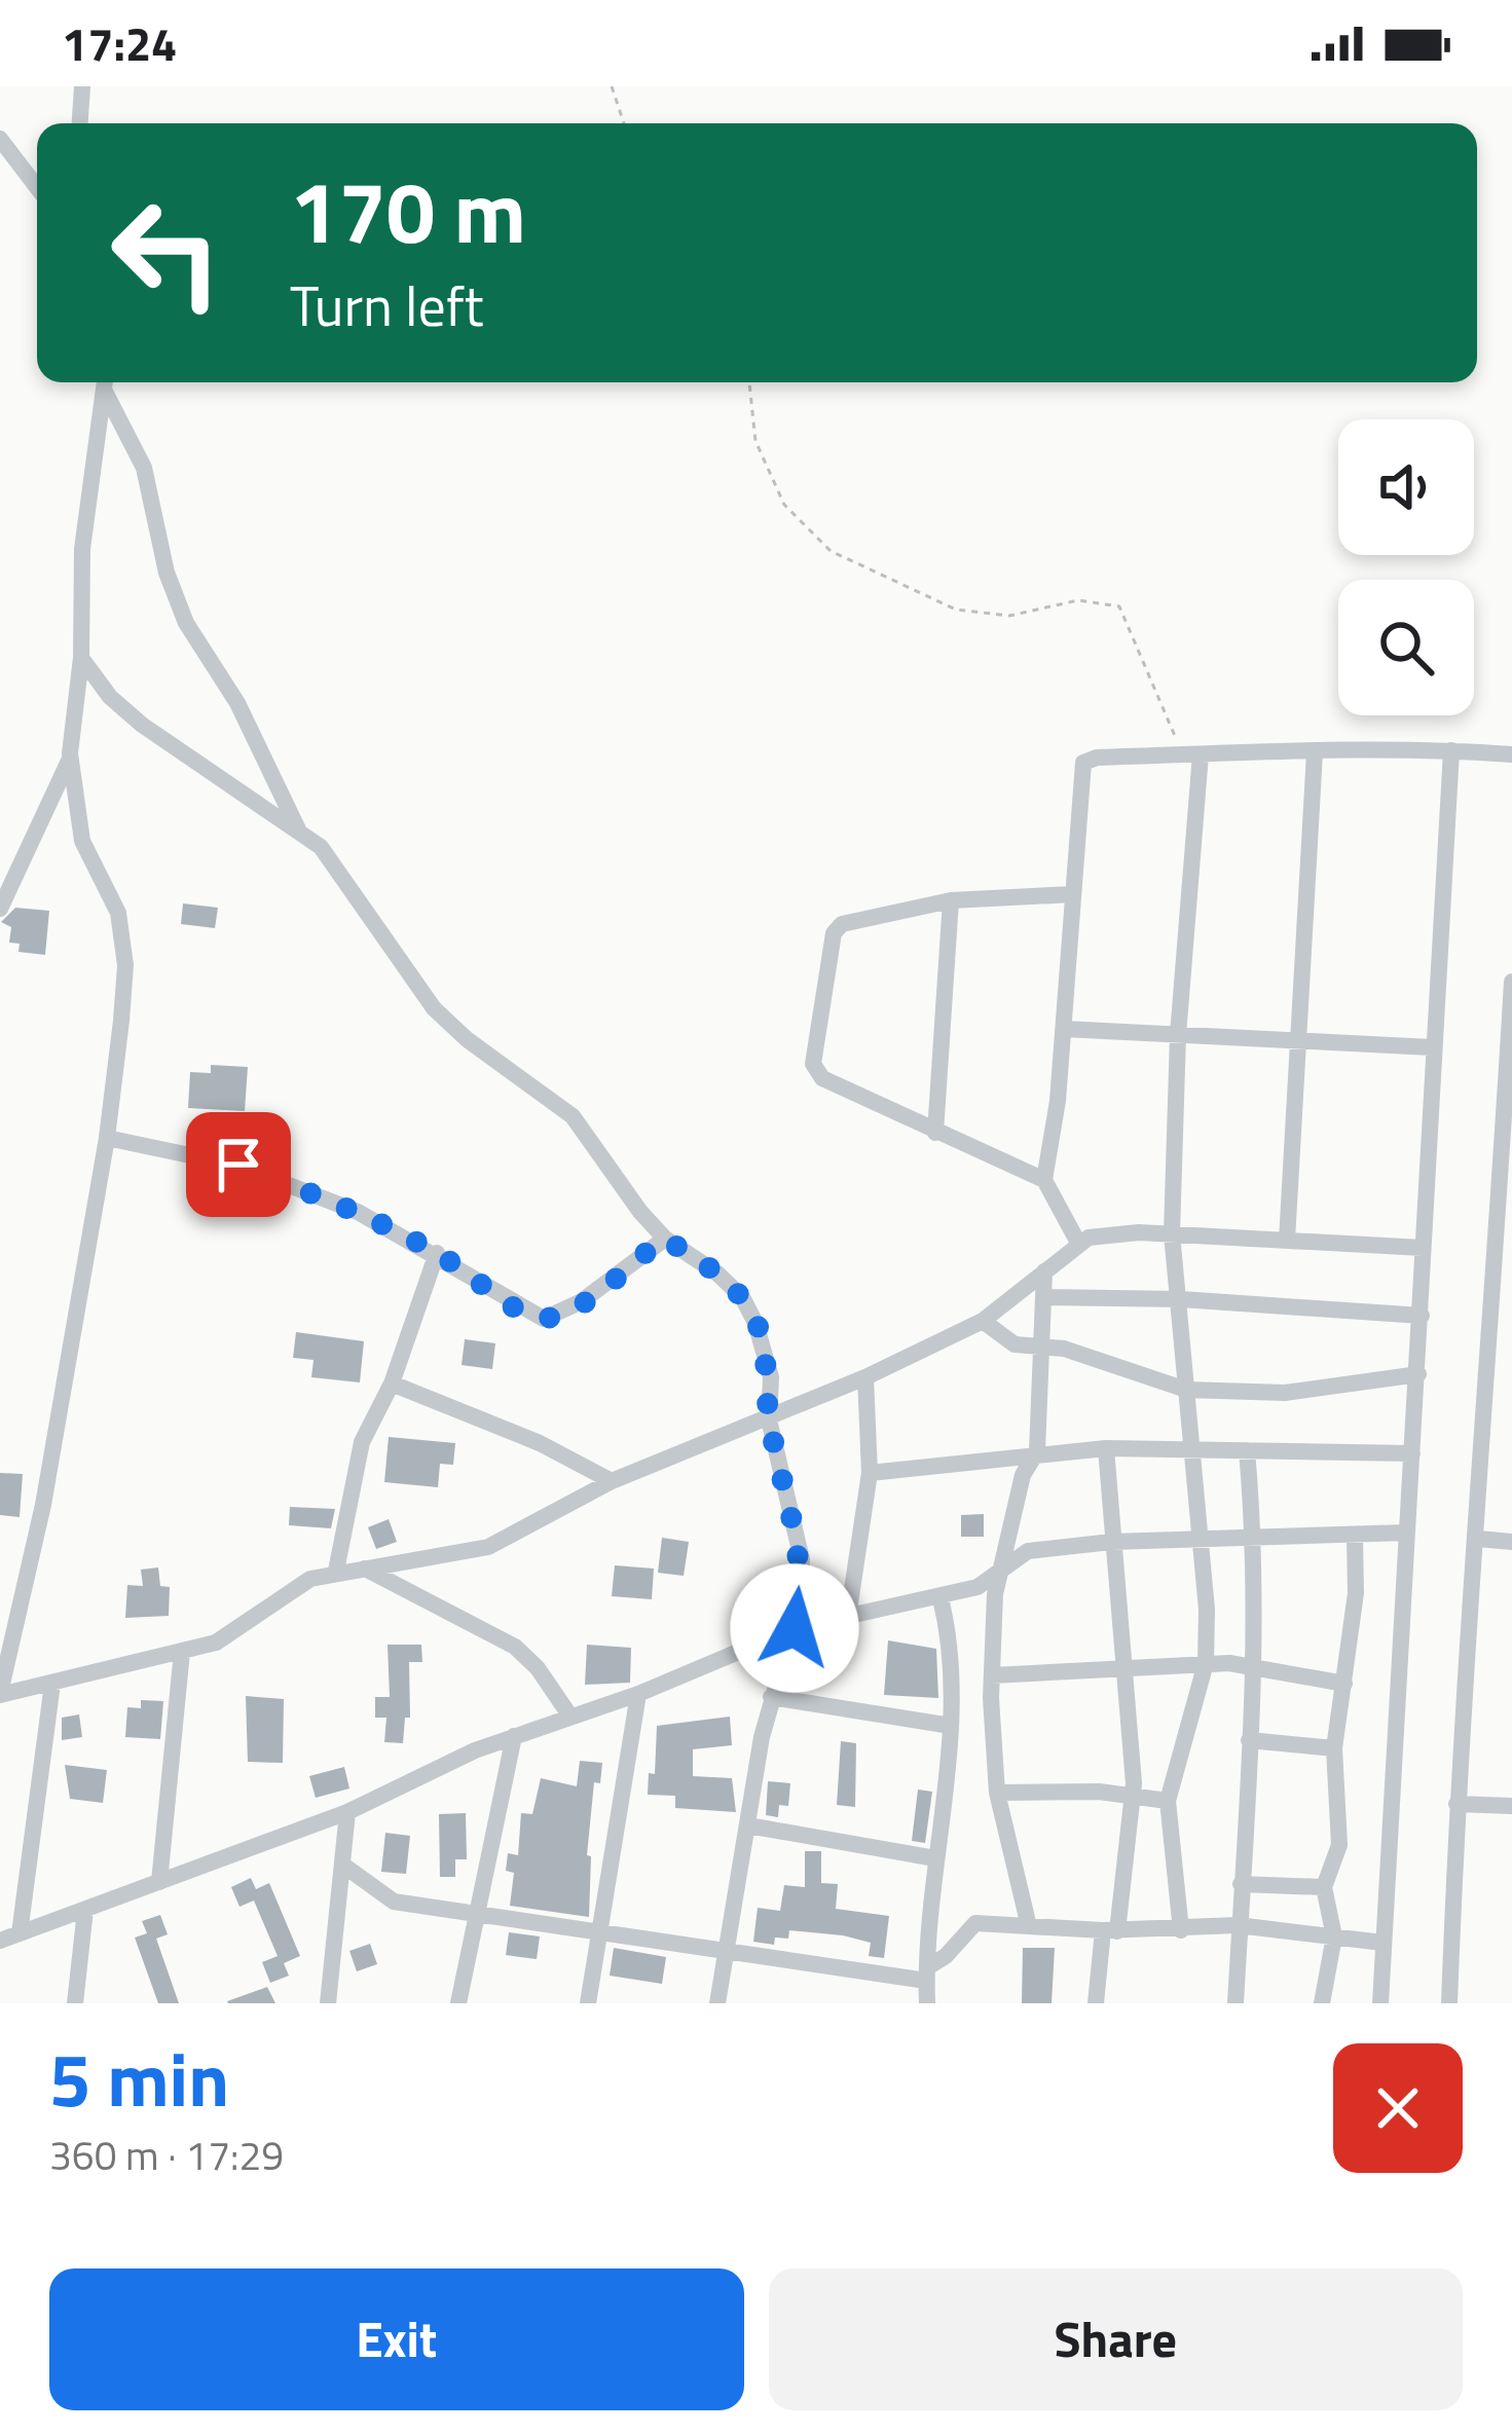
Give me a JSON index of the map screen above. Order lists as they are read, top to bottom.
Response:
{
  "page": {
    "status": "17:24",
    "turn": ["170 m", "Turn left"],
    "heading": ["5 min", "360 m · 17:29"],
    "buttons": ["Exit", "Share"]
  }
}
